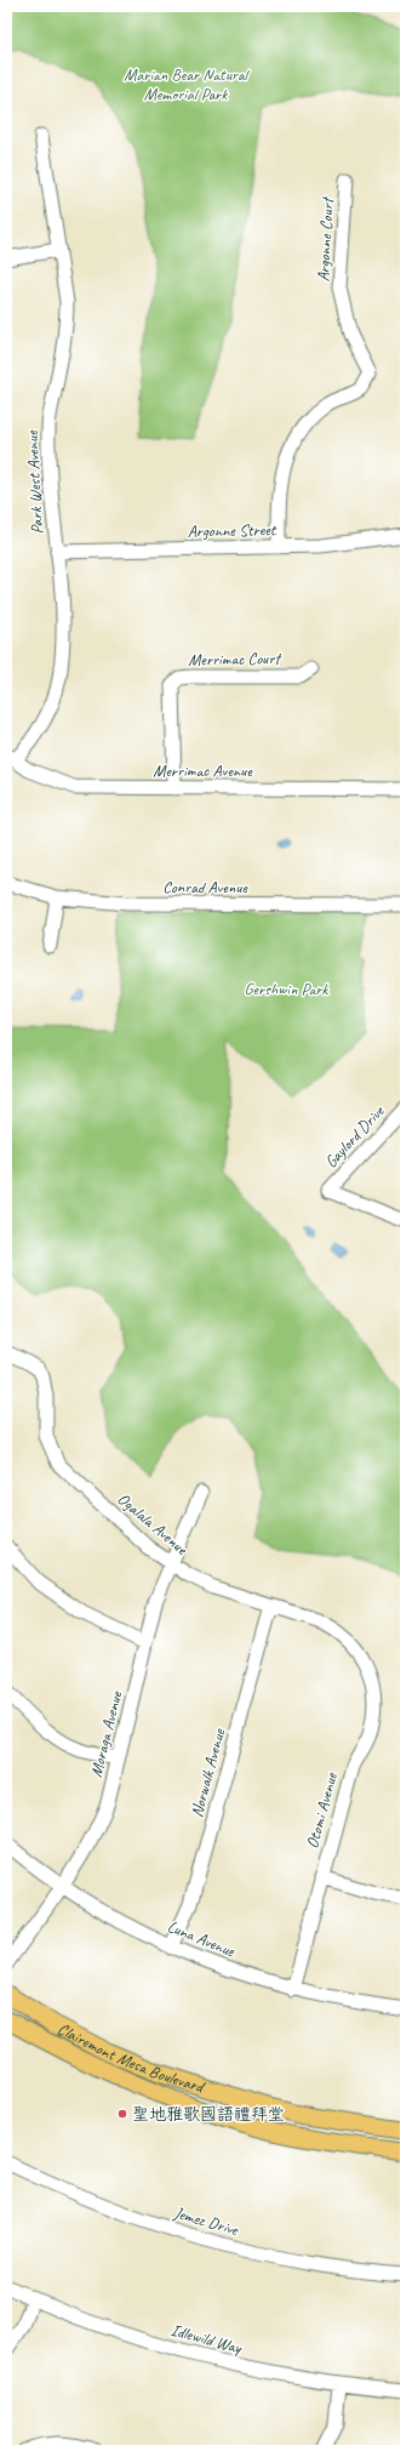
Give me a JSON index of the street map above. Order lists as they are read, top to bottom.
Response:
{
  "streets": {
    "main road": ["Clairemont Mesa Boulevard"],
    "street": [
      "Argonne Court",
      "Park West Avenue",
      "Argonne Street",
      "Merrimac Court",
      "Merrimac Avenue",
      "Conrad Avenue",
      "Gaylord Drive",
      "Ogalala Avenue",
      "Moraga Avenue",
      "Norwalk Avenue",
      "Otomi Avenue",
      "Luna Avenue",
      "Jemez Drive",
      "Idlewild Way"
    ]
  },
  "crossings": [
    ["Argonne Court", "Argonne Street"],
    ["Park West Avenue", "Argonne Street"],
    ["Park West Avenue", "Merrimac Avenue"],
    ["Merrimac Court", "Merrimac Avenue"],
    ["Ogalala Avenue", "Moraga Avenue"],
    ["Ogalala Avenue", "Norwalk Avenue"],
    ["Ogalala Avenue", "Otomi Avenue"],
    ["Moraga Avenue", "Luna Avenue"],
    ["Norwalk Avenue", "Luna Avenue"],
    ["Otomi Avenue", "Luna Avenue"]
  ],
  "parks": ["Marian Bear Natural Memorial Park", "Gershwin Park"],
  "places": ["聖地雅歌國語禮拜堂"]
}
